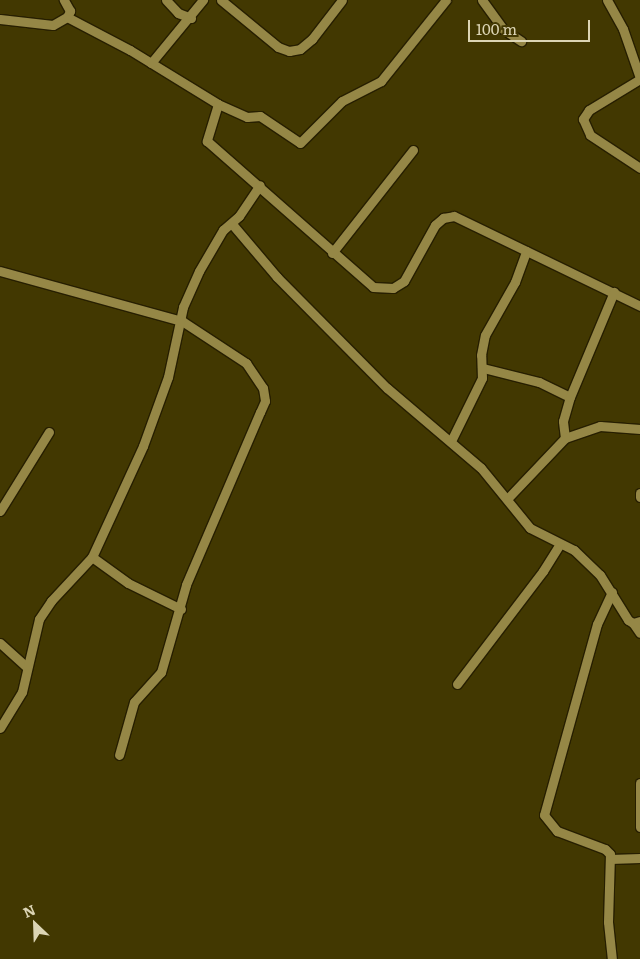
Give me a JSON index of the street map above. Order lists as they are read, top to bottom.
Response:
{
  "scale_bar": "100 m",
  "north": "top left"
}
